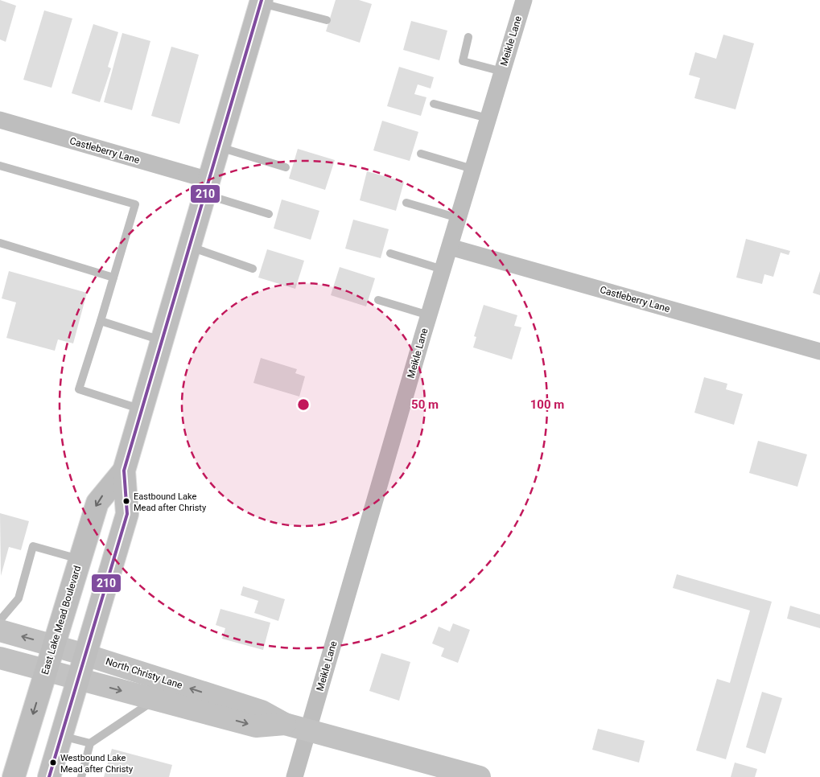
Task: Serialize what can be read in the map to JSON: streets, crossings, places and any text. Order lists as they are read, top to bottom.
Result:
{
  "streets": {
    "main road": ["East Lake Mead Boulevard"],
    "street": ["Meikle Lane", "Castleberry Lane", "North Christy Lane"]
  },
  "crossings": [
    ["Meikle Lane", "Castleberry Lane"],
    ["Meikle Lane", "North Christy Lane"],
    ["Castleberry Lane", "East Lake Mead Boulevard"],
    ["East Lake Mead Boulevard", "North Christy Lane"]
  ],
  "places": ["Eastbound Lake Mead after Christy", "Westbound Lake Mead after Christy"],
  "lines": ["transit line 210"],
  "rings": ["50 m", "100 m"]
}
